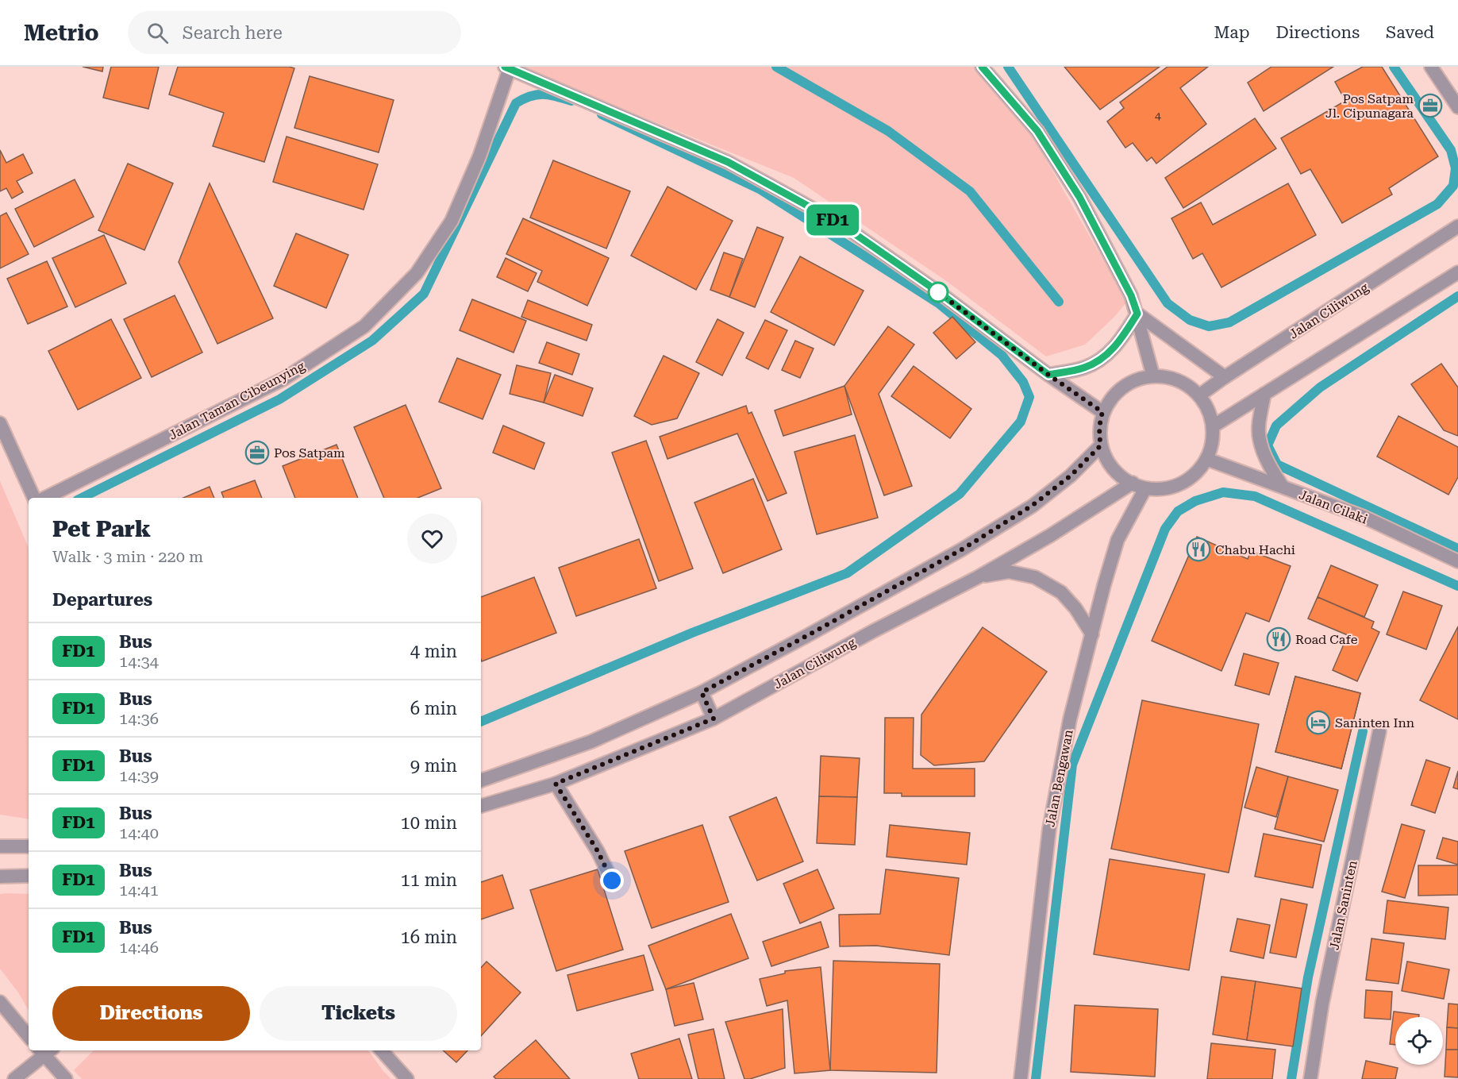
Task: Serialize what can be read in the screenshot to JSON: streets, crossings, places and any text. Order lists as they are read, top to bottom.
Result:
{
  "streets": {
    "street": [
      "Jalan Ciliwung",
      "Jalan Taman Cibeunying",
      "Jalan Cilaki",
      "Jalan Bengawan",
      "Jalan Saninten"
    ]
  },
  "crossings": [
    ["Jalan Ciliwung", "Jalan Cilaki"],
    ["Jalan Ciliwung", "Jalan Bengawan"],
    ["Jalan Cilaki", "Jalan Bengawan"]
  ],
  "places": {
    "office": ["Pos Satpam Jl. Cipunagara", "Pos Satpam"],
    "restaurant": ["Chabu Hachi", "Road Cafe"],
    "hotel": ["Saninten Inn"]
  },
  "lines": ["bus line FD1"],
  "house_numbers": ["4"],
  "page": {
    "header": "Metrio",
    "search": "Search here",
    "nav": ["Map", "Directions", "Saved"],
    "on_map": "FD1",
    "heading": [
      ["Pet Park", "Walk · 3 min · 220 m"],
      "Departures"
    ],
    "list": [
      {
        "mark": "FD1",
        "name": "Bus",
        "note": "14:34",
        "value": "4 min"
      },
      {
        "mark": "FD1",
        "name": "Bus",
        "note": "14:36",
        "value": "6 min"
      },
      {
        "mark": "FD1",
        "name": "Bus",
        "note": "14:39",
        "value": "9 min"
      },
      {
        "mark": "FD1",
        "name": "Bus",
        "note": "14:40",
        "value": "10 min"
      },
      {
        "mark": "FD1",
        "name": "Bus",
        "note": "14:41",
        "value": "11 min"
      },
      {
        "mark": "FD1",
        "name": "Bus",
        "note": "14:46",
        "value": "16 min"
      }
    ],
    "buttons": ["Directions", "Tickets"]
  }
}
